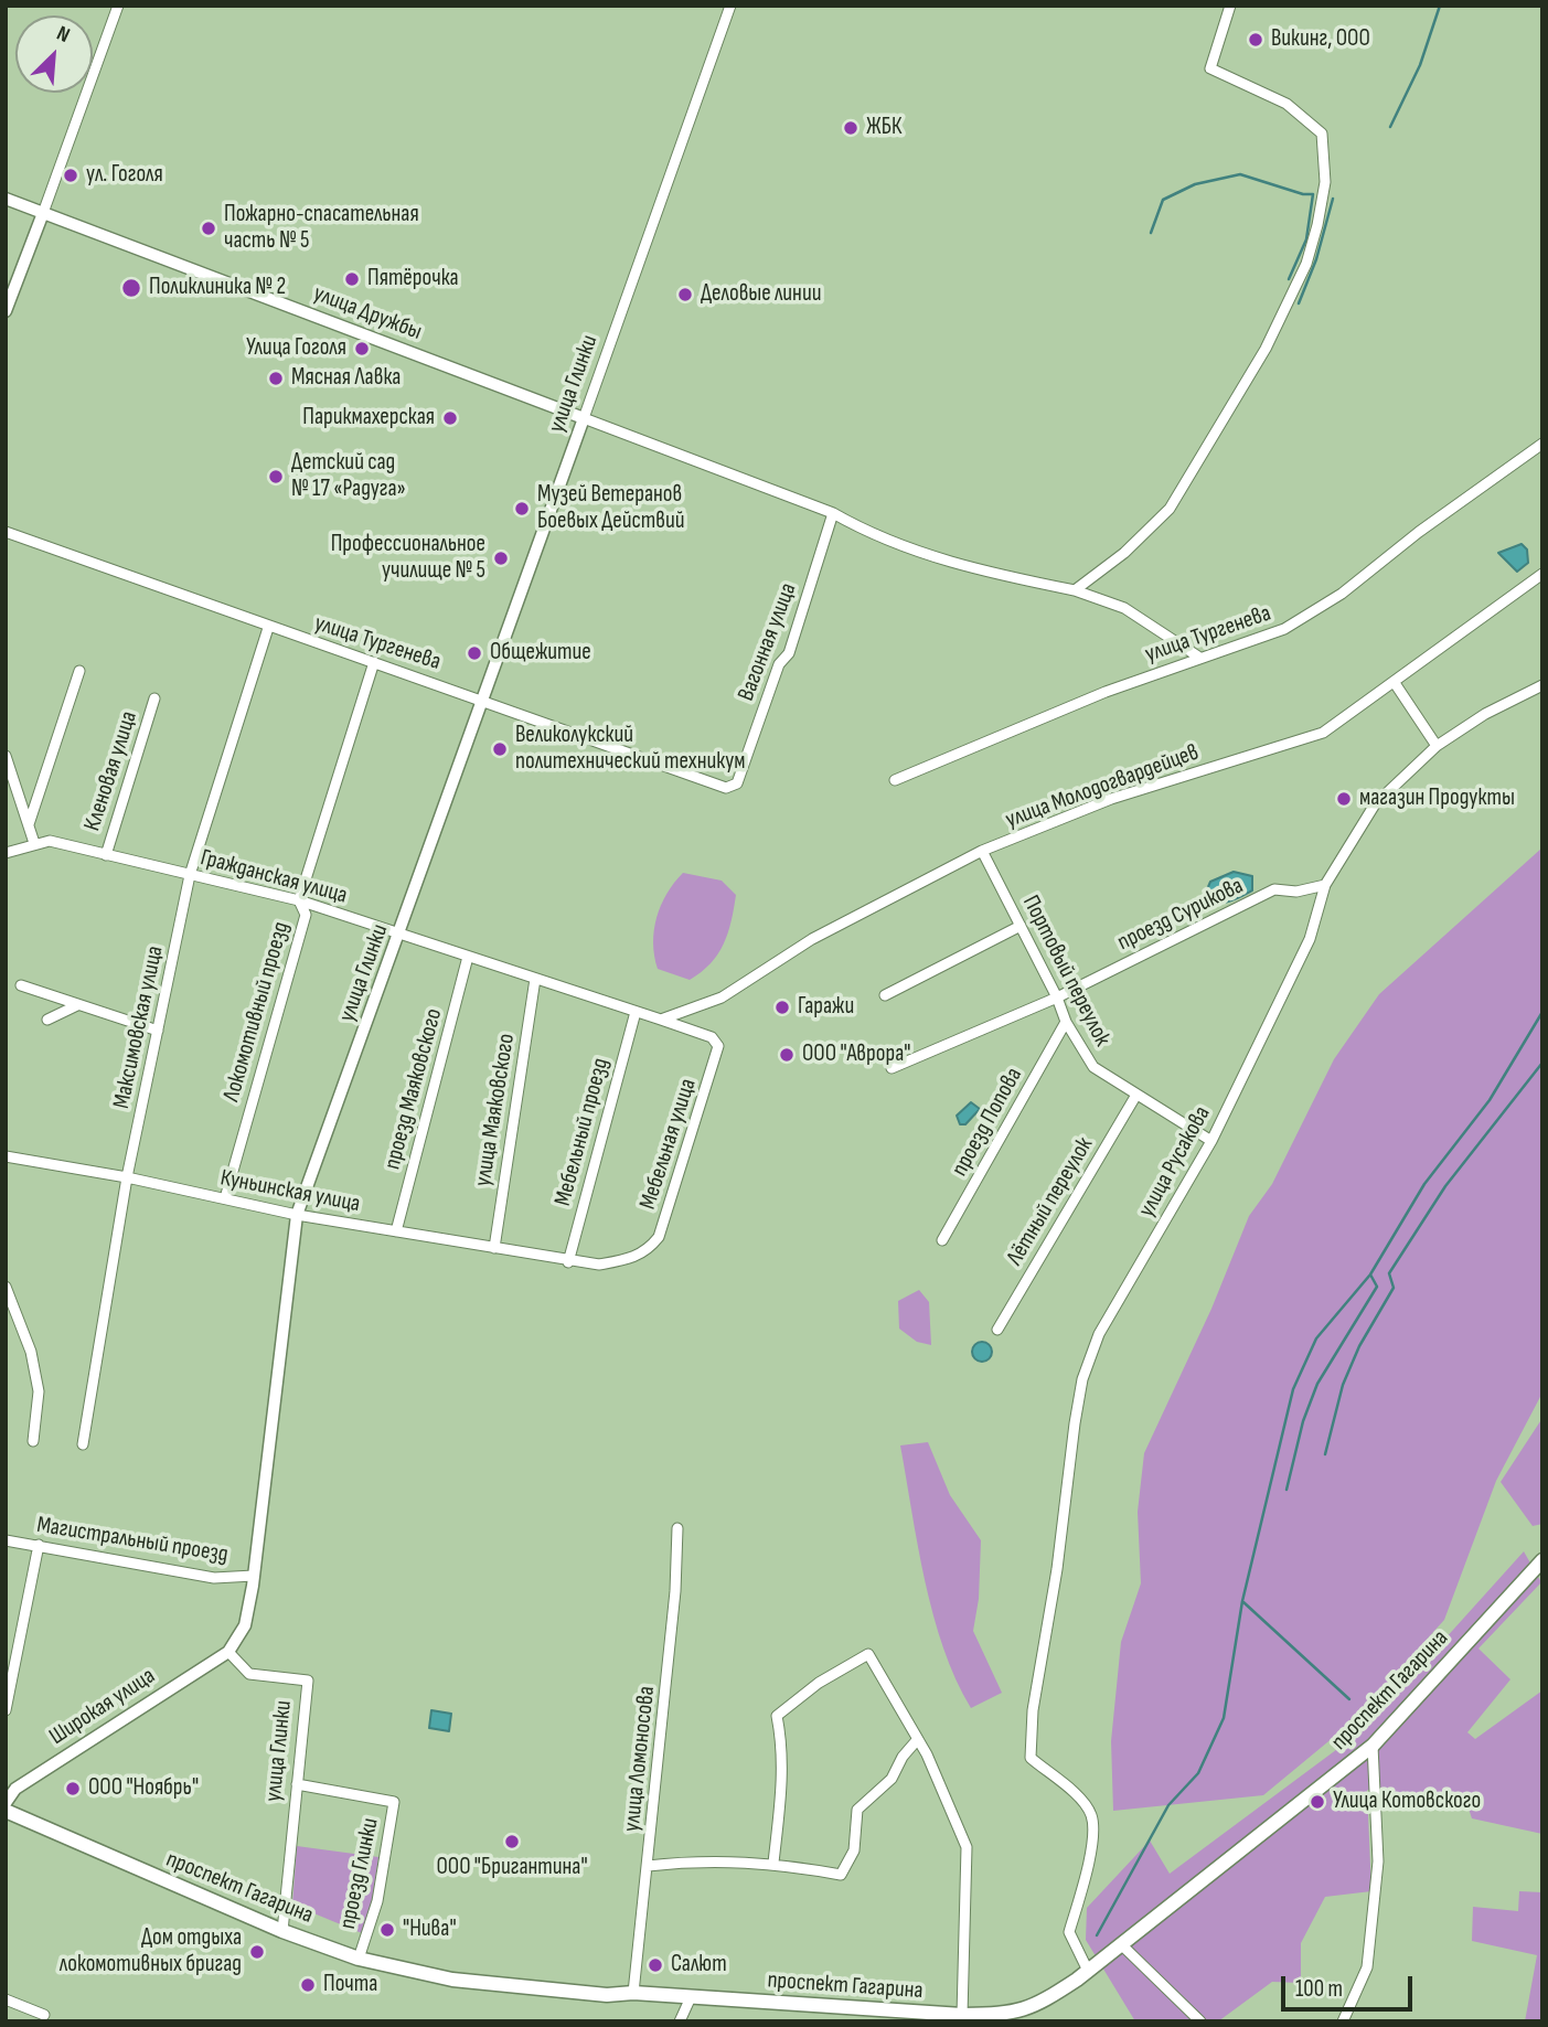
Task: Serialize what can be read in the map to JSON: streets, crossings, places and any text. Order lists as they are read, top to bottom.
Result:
{
  "streets": {
    "main road": ["проспект Гагарина"],
    "street": [
      "улица Дружбы",
      "улица Глинки",
      "улица Тургенева",
      "Вагонная улица",
      "Кленовая улица",
      "улица Молодогвардейцев",
      "Гражданская улица",
      "проезд Сурикова",
      "Портовый переулок",
      "Локомотивный проезд",
      "Максимовская улица",
      "проезд Маяковского",
      "улица Маяковского",
      "проезд Попова",
      "Мебельный проезд",
      "Мебельная улица",
      "улица Русакова",
      "Куньинская улица",
      "Лётный переулок",
      "Магистральный проезд",
      "Широкая улица",
      "улица Ломоносова",
      "проезд Глинки"
    ]
  },
  "crossings": [
    ["улица Дружбы", "улица Глинки"],
    ["улица Глинки", "улица Тургенева"],
    ["улица Глинки", "Гражданская улица"],
    ["улица Глинки", "Куньинская улица"],
    ["улица Глинки", "Магистральный проезд"],
    ["улица Глинки", "проспект Гагарина"],
    ["улица Глинки", "Широкая улица"],
    ["улица Глинки", "проезд Глинки"],
    ["улица Тургенева", "Вагонная улица"],
    ["улица Тургенева", "Локомотивный проезд"],
    ["улица Тургенева", "Максимовская улица"],
    ["Кленовая улица", "Гражданская улица"],
    ["улица Молодогвардейцев", "Гражданская улица"],
    ["улица Молодогвардейцев", "Портовый переулок"],
    ["Гражданская улица", "Локомотивный проезд"],
    ["Гражданская улица", "Максимовская улица"],
    ["Гражданская улица", "проезд Маяковского"],
    ["Гражданская улица", "улица Маяковского"],
    ["Гражданская улица", "Мебельный проезд"],
    ["Гражданская улица", "Мебельная улица"],
    ["проезд Сурикова", "Портовый переулок"],
    ["проезд Сурикова", "улица Русакова"],
    ["Портовый переулок", "проезд Попова"],
    ["Портовый переулок", "улица Русакова"],
    ["Портовый переулок", "Лётный переулок"],
    ["Локомотивный проезд", "Куньинская улица"],
    ["Максимовская улица", "Куньинская улица"],
    ["проезд Маяковского", "Куньинская улица"],
    ["улица Маяковского", "Куньинская улица"],
    ["Мебельный проезд", "Куньинская улица"],
    ["Мебельная улица", "Куньинская улица"],
    ["улица Русакова", "проспект Гагарина"],
    ["проспект Гагарина", "улица Ломоносова"],
    ["проспект Гагарина", "проезд Глинки"]
  ],
  "places": [
    "Викинг, ООО",
    "ЖБК",
    "ул. Гоголя",
    "Пожарно-спасательная часть № 5",
    "Пятёрочка",
    "Поликлиника № 2",
    "Деловые линии",
    "Улица Гоголя",
    "Мясная Лавка",
    "Парикмахерская",
    "Детский сад № 17 «Радуга»",
    "Музей Ветеранов Боевых Действий",
    "Профессиональное училище № 5",
    "Общежитие",
    "Великолукский политехнический техникум",
    "магазин Продукты",
    "Гаражи",
    "ООО \"Аврора\"",
    "ООО \"Ноябрь\"",
    "Улица Котовского",
    "ООО \"Бригантина\"",
    "\"Нива\"",
    "Дом отдыха локомотивных бригад",
    "Салют",
    "Почта"
  ],
  "scale_bar": "100 m",
  "north": "top right"
}
